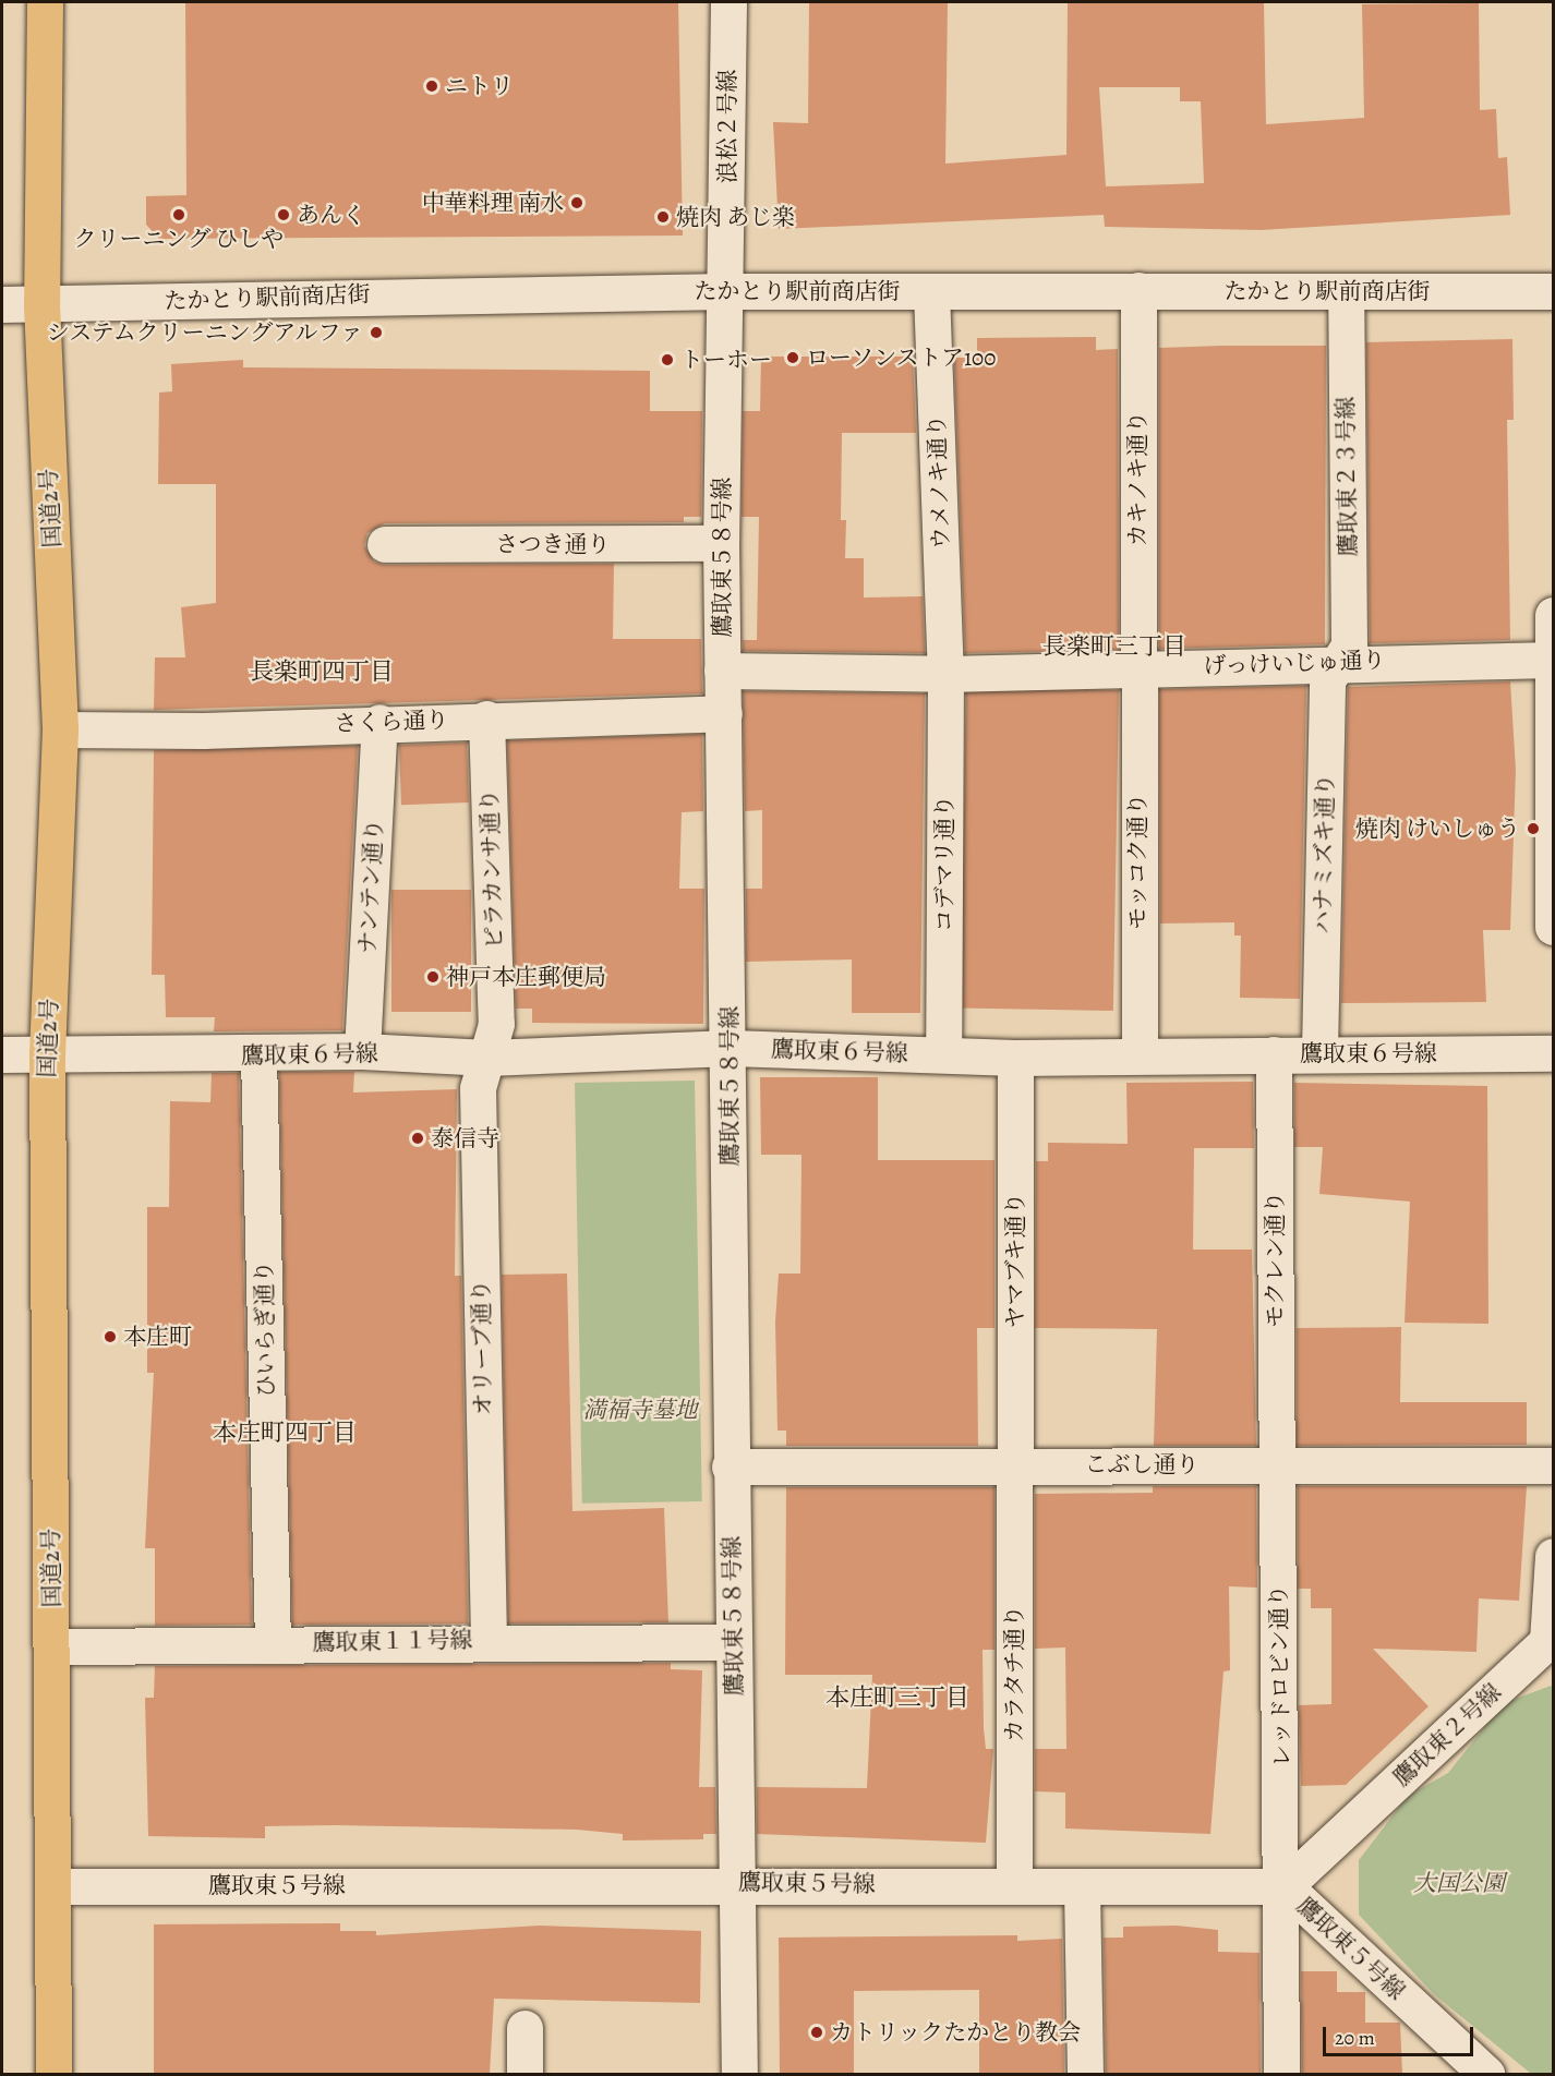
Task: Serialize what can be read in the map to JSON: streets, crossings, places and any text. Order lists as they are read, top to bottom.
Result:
{
  "streets": {
    "highway": ["国道2号"],
    "street": [
      "浪松２号線",
      "たかとり駅前商店街",
      "鷹取東２３号線",
      "カキノキ通り",
      "ウメノキ通り",
      "さつき通り",
      "鷹取東５８号線",
      "げっけいじゅ通り",
      "さくら通り",
      "ハナミズキ通り",
      "モッコク通り",
      "コデマリ通り",
      "ピラカンサ通り",
      "ナンテン通り",
      "鷹取東６号線",
      "モクレン通り",
      "ヤマブキ通り",
      "ひいらぎ通り",
      "オリーブ通り",
      "こぶし通り",
      "鷹取東１１号線",
      "カラタチ通り",
      "レッドロビン通り",
      "鷹取東２号線",
      "鷹取東５号線"
    ]
  },
  "crossings": [
    ["浪松２号線", "たかとり駅前商店街"],
    ["浪松２号線", "鷹取東５８号線"],
    ["たかとり駅前商店街", "鷹取東２３号線"],
    ["たかとり駅前商店街", "カキノキ通り"],
    ["たかとり駅前商店街", "ウメノキ通り"],
    ["たかとり駅前商店街", "国道2号"],
    ["たかとり駅前商店街", "鷹取東５８号線"],
    ["鷹取東２３号線", "げっけいじゅ通り"],
    ["鷹取東２３号線", "ハナミズキ通り"],
    ["カキノキ通り", "げっけいじゅ通り"],
    ["カキノキ通り", "モッコク通り"],
    ["ウメノキ通り", "げっけいじゅ通り"],
    ["ウメノキ通り", "コデマリ通り"],
    ["国道2号", "さくら通り"],
    ["国道2号", "鷹取東６号線"],
    ["国道2号", "鷹取東１１号線"],
    ["国道2号", "鷹取東５号線"],
    ["さつき通り", "鷹取東５８号線"],
    ["鷹取東５８号線", "げっけいじゅ通り"],
    ["鷹取東５８号線", "さくら通り"],
    ["鷹取東５８号線", "鷹取東６号線"],
    ["鷹取東５８号線", "こぶし通り"],
    ["鷹取東５８号線", "鷹取東１１号線"],
    ["鷹取東５８号線", "鷹取東５号線"],
    ["げっけいじゅ通り", "ハナミズキ通り"],
    ["げっけいじゅ通り", "モッコク通り"],
    ["げっけいじゅ通り", "コデマリ通り"],
    ["さくら通り", "ピラカンサ通り"],
    ["さくら通り", "ナンテン通り"],
    ["ハナミズキ通り", "鷹取東６号線"],
    ["モッコク通り", "鷹取東６号線"],
    ["コデマリ通り", "鷹取東６号線"],
    ["ピラカンサ通り", "鷹取東６号線"],
    ["ピラカンサ通り", "オリーブ通り"],
    ["ナンテン通り", "鷹取東６号線"],
    ["鷹取東６号線", "モクレン通り"],
    ["鷹取東６号線", "ヤマブキ通り"],
    ["鷹取東６号線", "ひいらぎ通り"],
    ["鷹取東６号線", "オリーブ通り"],
    ["モクレン通り", "こぶし通り"],
    ["モクレン通り", "レッドロビン通り"],
    ["ヤマブキ通り", "こぶし通り"],
    ["ヤマブキ通り", "カラタチ通り"],
    ["ひいらぎ通り", "鷹取東１１号線"],
    ["オリーブ通り", "鷹取東１１号線"],
    ["こぶし通り", "カラタチ通り"],
    ["こぶし通り", "レッドロビン通り"],
    ["カラタチ通り", "鷹取東５号線"],
    ["レッドロビン通り", "鷹取東２号線"],
    ["レッドロビン通り", "鷹取東５号線"],
    ["鷹取東２号線", "鷹取東５号線"]
  ],
  "districts": [
    "長楽町三丁目",
    "長楽町四丁目",
    "本庄町四丁目",
    "本庄町三丁目"
  ],
  "parks": ["満福寺墓地", "大国公園"],
  "places": [
    "ニトリ",
    "中華料理 南水",
    "クリーニング ひしや",
    "あんく",
    "焼肉 あじ楽",
    "システムクリーニングアルファ",
    "ローソンストア100",
    "トーホー",
    "焼肉 けいしゅう",
    "神戸本庄郵便局",
    "泰信寺",
    "本庄町",
    "カトリックたかとり教会"
  ],
  "scale_bar": "20 m"
}
